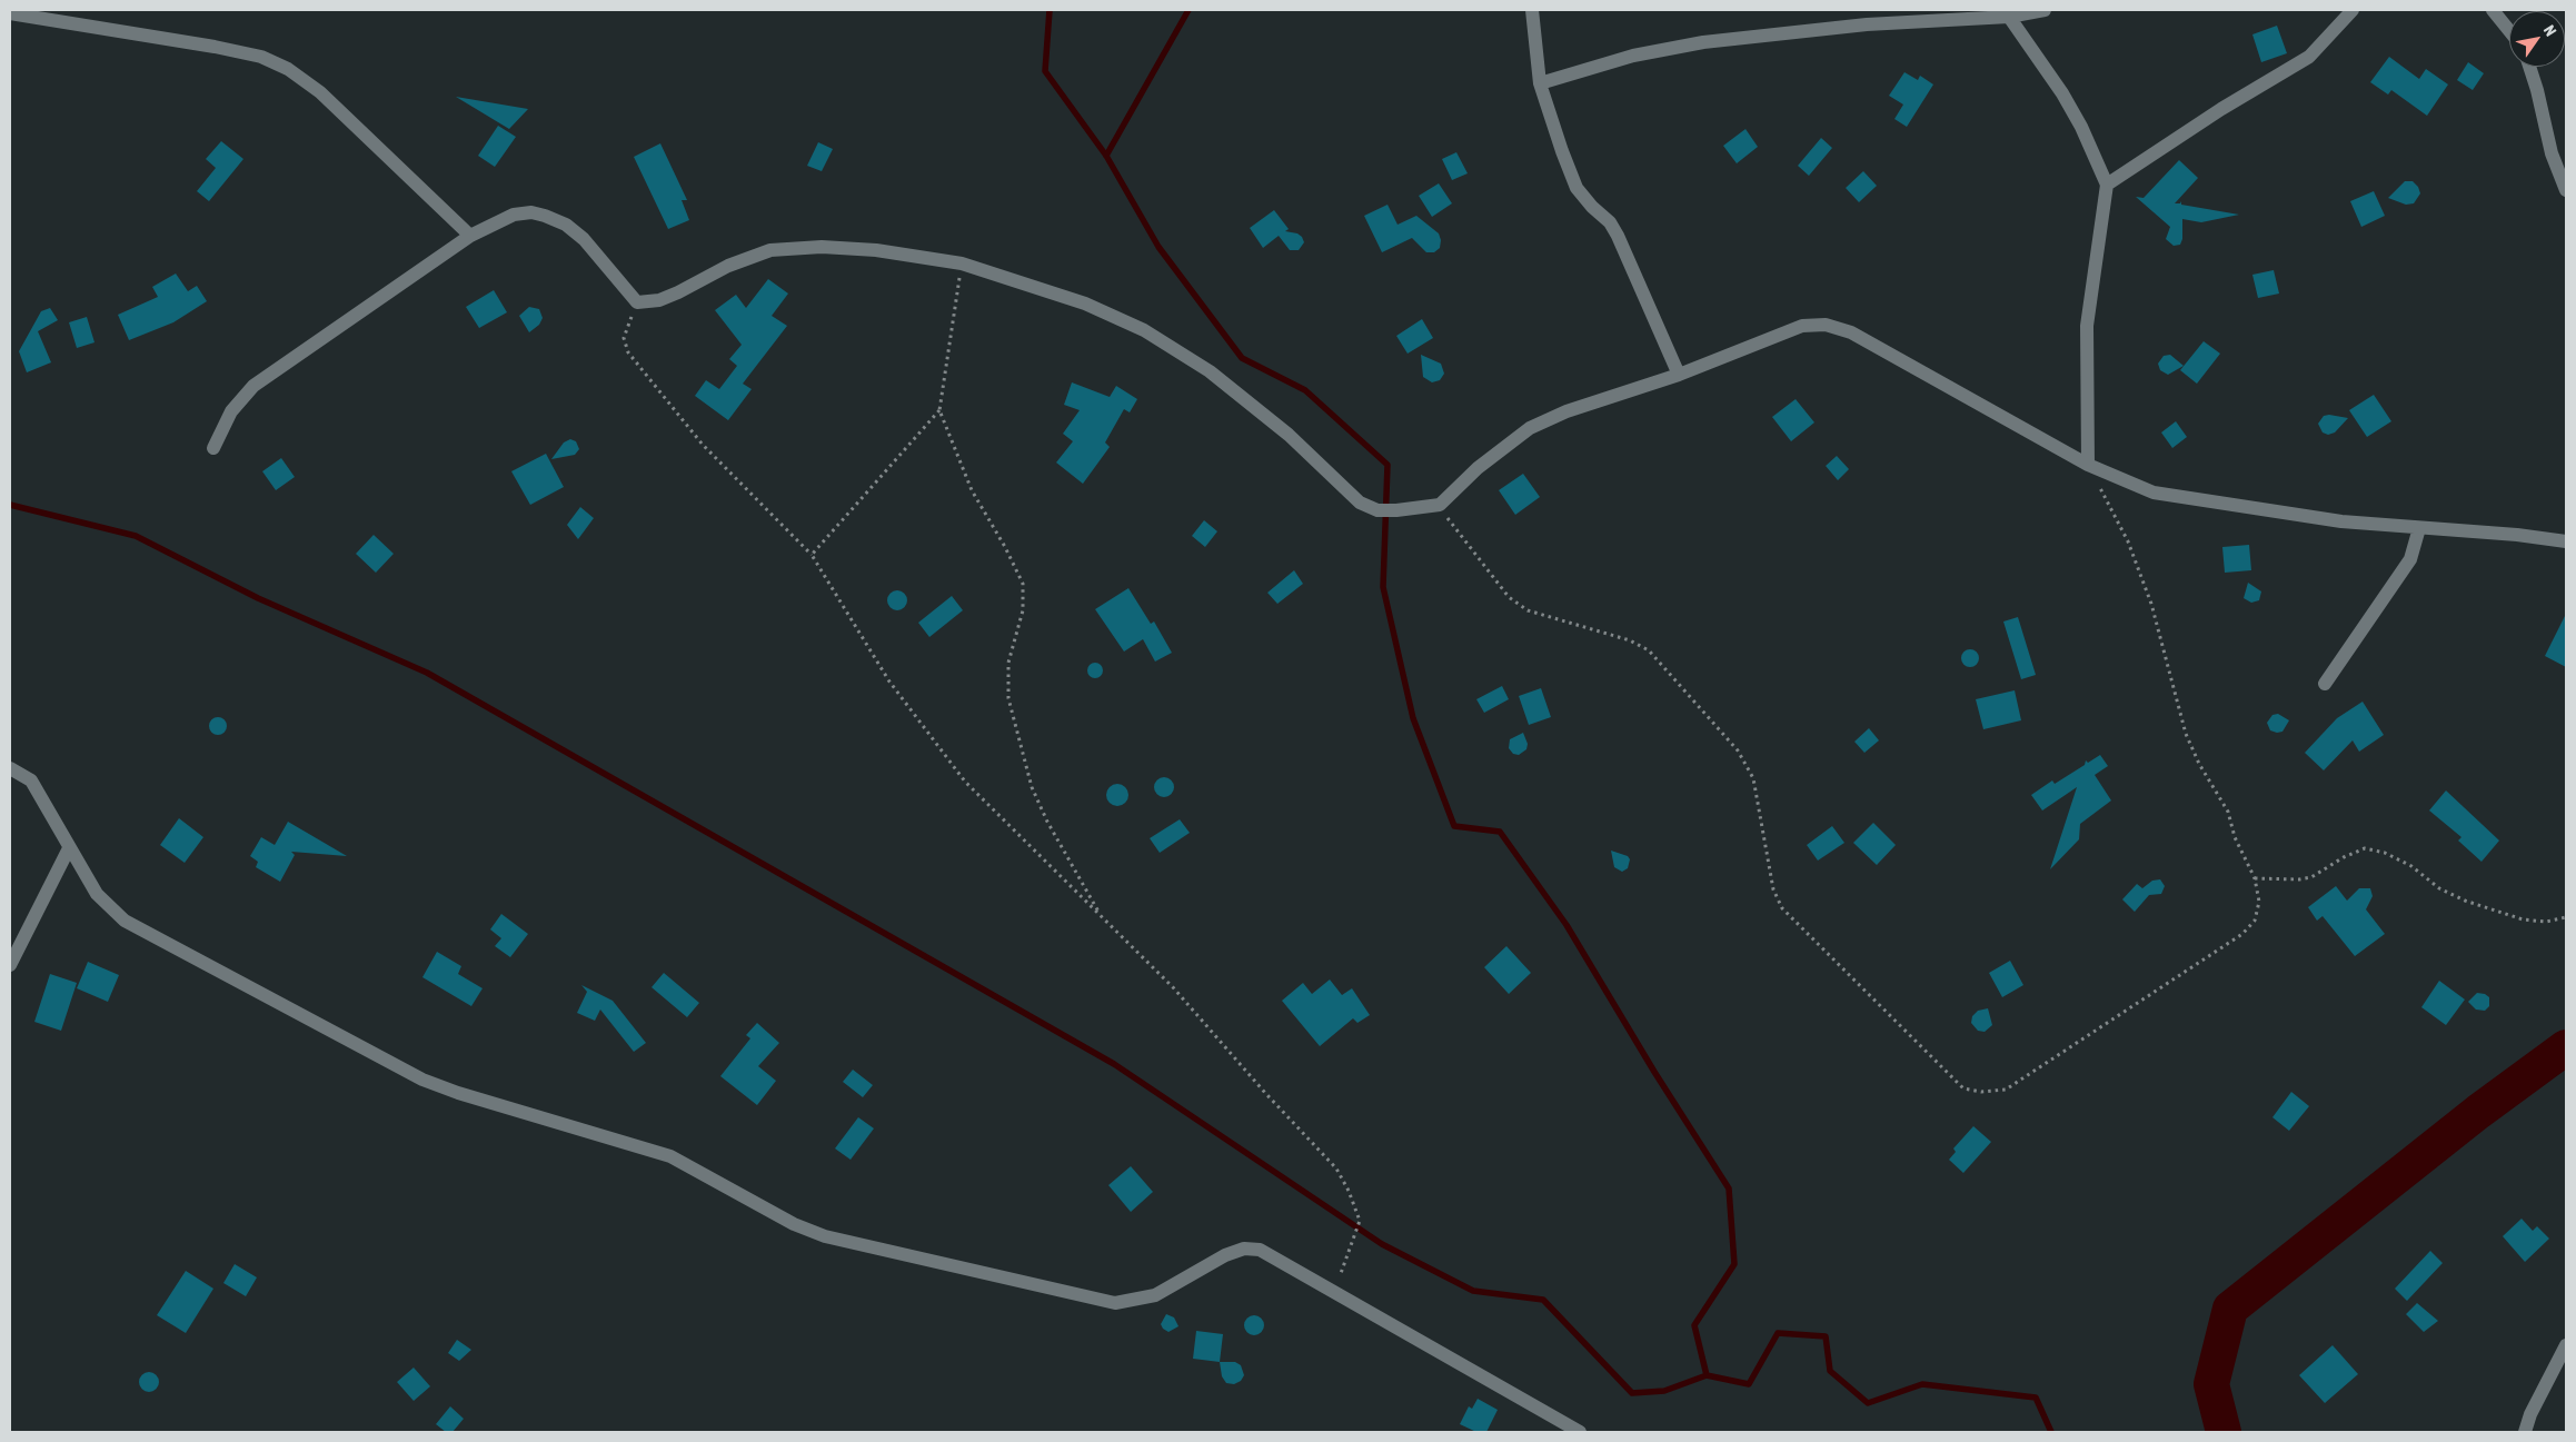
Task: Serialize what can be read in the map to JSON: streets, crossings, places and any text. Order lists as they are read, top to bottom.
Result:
{
  "north": "top right"
}
